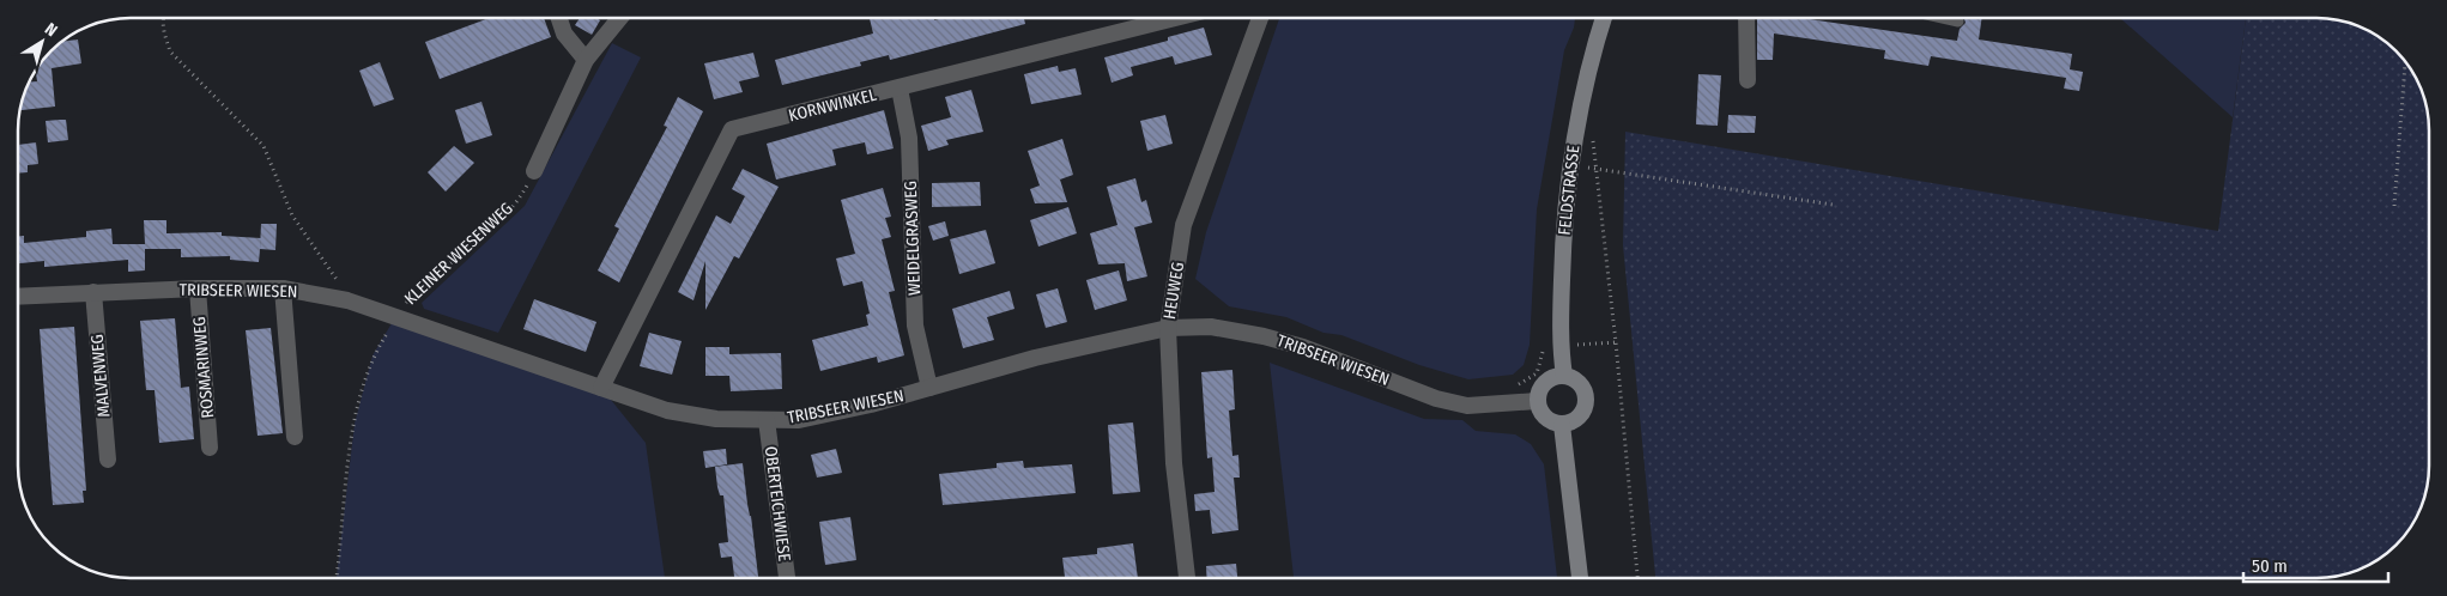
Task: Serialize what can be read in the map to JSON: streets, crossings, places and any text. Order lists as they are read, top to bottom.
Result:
{
  "streets": {
    "main road": ["FELDSTRASSE"],
    "street": [
      "KORNWINKEL",
      "WEIDELGRASWEG",
      "TRIBSEER WIESEN",
      "HEUWEG",
      "ROSMARINWEG",
      "MALVENWEG",
      "OBERTEICHWIESE"
    ],
    "path": ["KLEINER WIESENWEG"]
  },
  "crossings": [
    ["KORNWINKEL", "WEIDELGRASWEG"],
    ["KORNWINKEL", "TRIBSEER WIESEN"],
    ["FELDSTRASSE", "TRIBSEER WIESEN"],
    ["WEIDELGRASWEG", "TRIBSEER WIESEN"],
    ["KLEINER WIESENWEG", "TRIBSEER WIESEN"],
    ["TRIBSEER WIESEN", "HEUWEG"],
    ["TRIBSEER WIESEN", "ROSMARINWEG"],
    ["TRIBSEER WIESEN", "MALVENWEG"],
    ["TRIBSEER WIESEN", "OBERTEICHWIESE"]
  ],
  "scale_bar": "50 m",
  "north": "top right"
}
